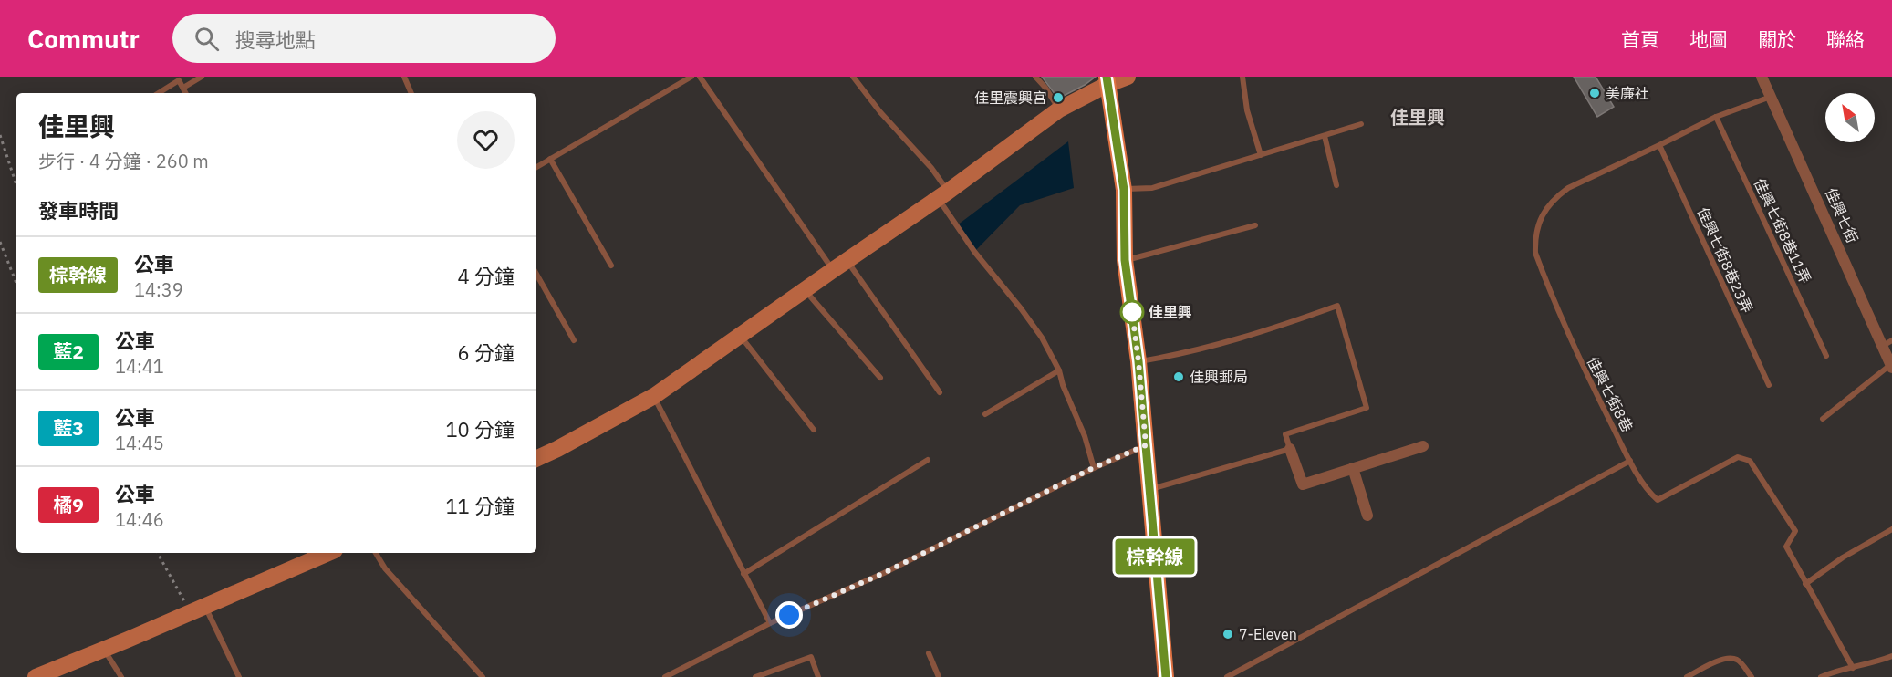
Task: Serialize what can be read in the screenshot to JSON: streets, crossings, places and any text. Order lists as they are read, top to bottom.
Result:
{
  "streets": {
    "street": ["佳興七街"],
    "lane": ["佳興七街8巷11弄", "佳興七街8巷23弄", "佳興七街8巷"]
  },
  "crossings": [
    ["佳興七街", "佳興七街8巷"],
    ["佳興七街8巷11弄", "佳興七街8巷"],
    ["佳興七街8巷23弄", "佳興七街8巷"]
  ],
  "districts": ["佳里興"],
  "places": [
    "美廉社",
    "佳里震興宮",
    "佳里興",
    "佳興郵局",
    "7-Eleven"
  ],
  "lines": ["bus line 棕幹線"],
  "north": "top left",
  "page": {
    "header": "Commutr",
    "search": "搜尋地點",
    "nav": [
      "首頁",
      "地圖",
      "關於",
      "聯絡"
    ],
    "on_map": "棕幹線",
    "heading": [
      ["佳里興", "步行 · 4 分鐘 · 260 m"],
      "發車時間"
    ],
    "list": [
      {
        "mark": "棕幹線",
        "name": "公車",
        "note": "14:39",
        "value": "4 分鐘"
      },
      {
        "mark": "藍2",
        "name": "公車",
        "note": "14:41",
        "value": "6 分鐘"
      },
      {
        "mark": "藍3",
        "name": "公車",
        "note": "14:45",
        "value": "10 分鐘"
      },
      {
        "mark": "橘9",
        "name": "公車",
        "note": "14:46",
        "value": "11 分鐘"
      }
    ]
  }
}
